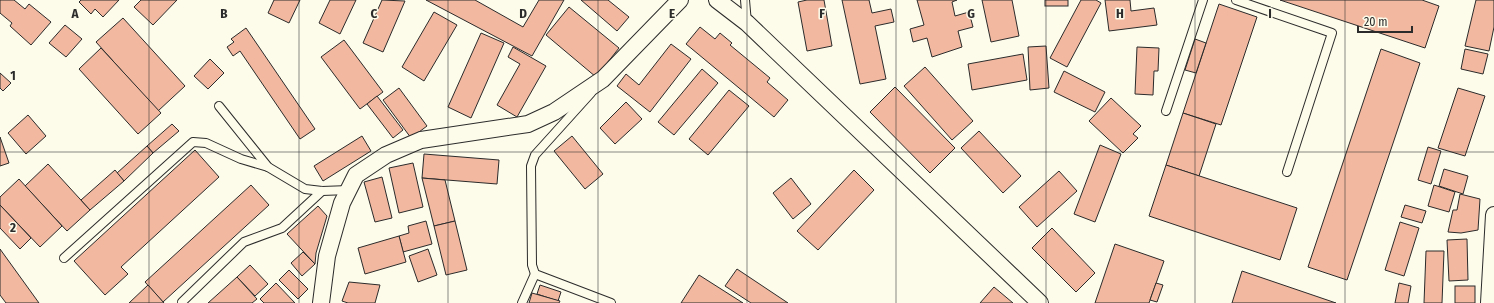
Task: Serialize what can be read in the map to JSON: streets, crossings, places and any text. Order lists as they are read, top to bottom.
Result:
{
  "scale_bar": "20 m",
  "grid": {
    "columns": [
      "A",
      "B",
      "C",
      "D",
      "E",
      "F",
      "G",
      "H",
      "I"
    ],
    "rows": ["1", "2"]
  }
}
